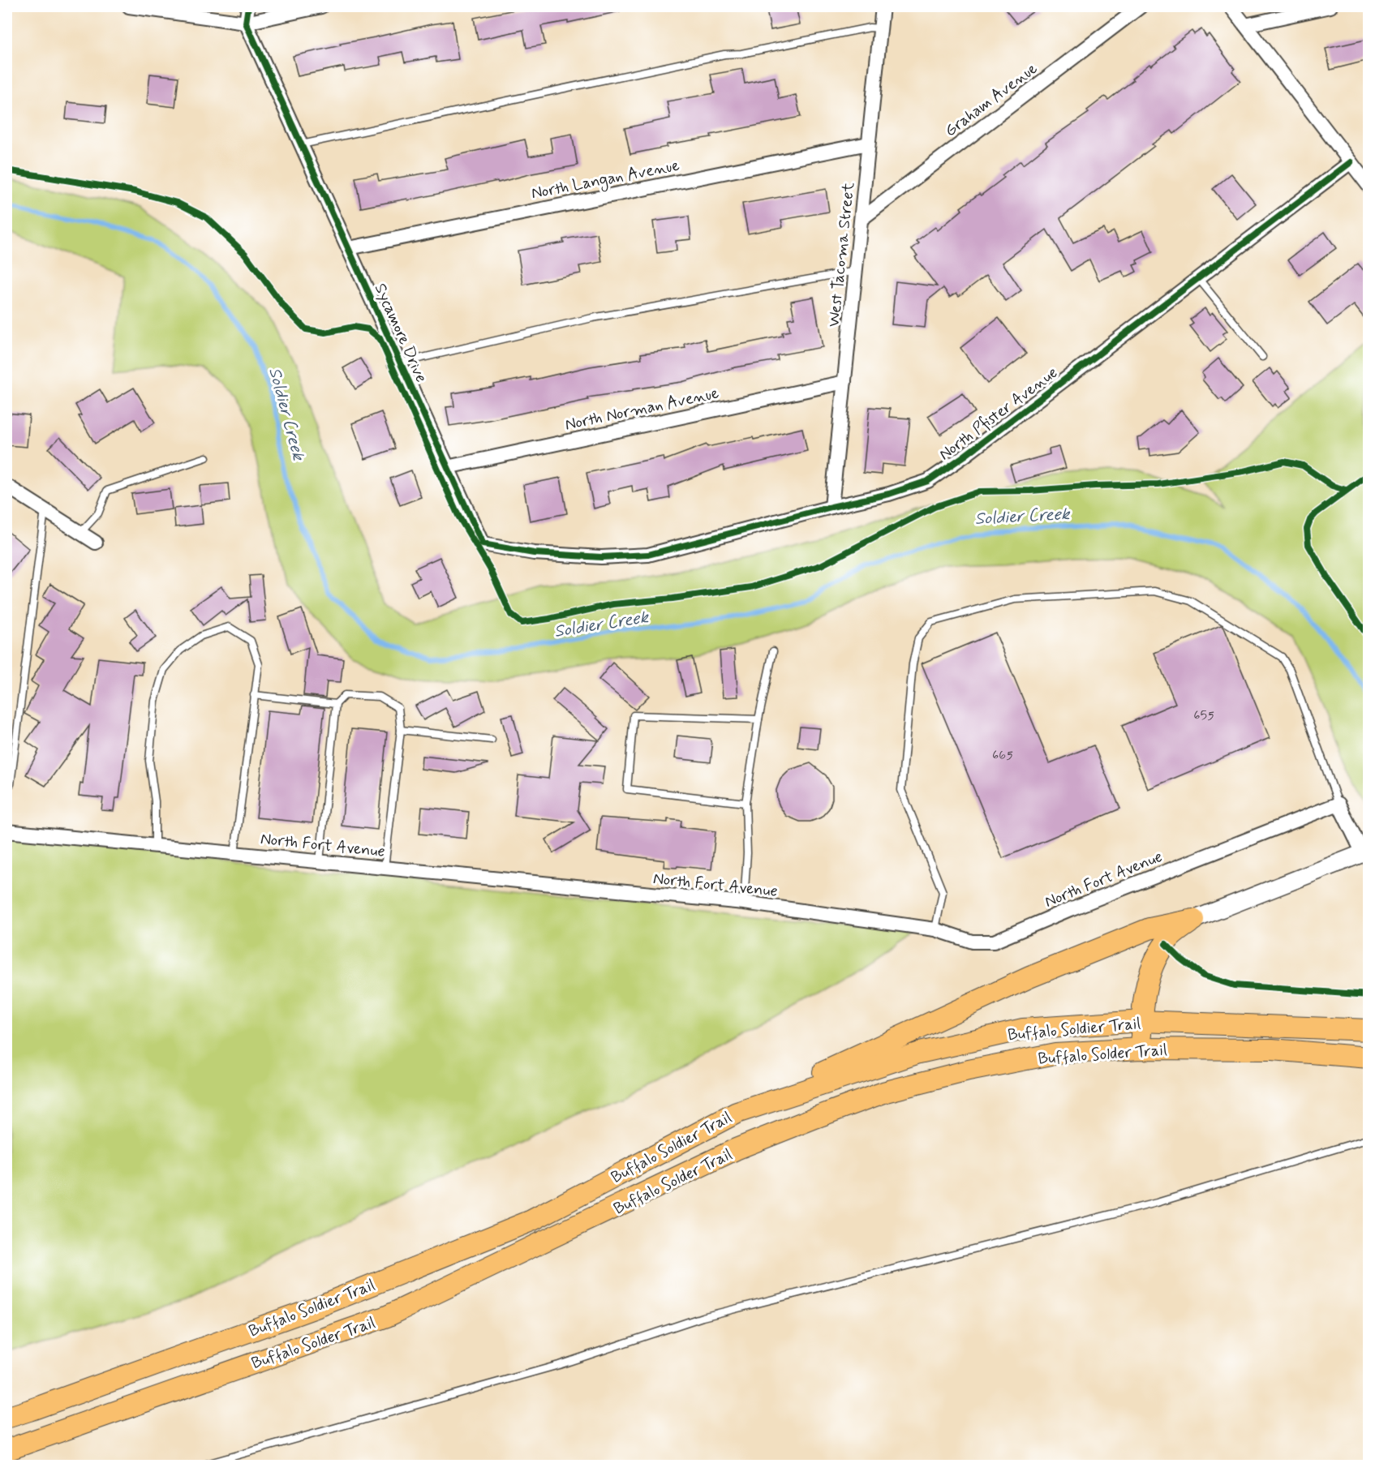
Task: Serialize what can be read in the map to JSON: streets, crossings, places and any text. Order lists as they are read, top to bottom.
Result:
{
  "streets": {
    "main road": ["Buffalo Soldier Trail", "Buffalo Solder Trail"],
    "street": [
      "Graham Avenue",
      "North Langan Avenue",
      "West Tacoma Street",
      "Sycamore Drive",
      "North Norman Avenue",
      "North Pfister Avenue",
      "North Fort Avenue"
    ]
  },
  "crossings": [
    ["Graham Avenue", "West Tacoma Street"],
    ["North Langan Avenue", "West Tacoma Street"],
    ["North Langan Avenue", "Sycamore Drive"],
    ["West Tacoma Street", "North Norman Avenue"],
    ["West Tacoma Street", "North Pfister Avenue"],
    ["Sycamore Drive", "North Norman Avenue"],
    ["Sycamore Drive", "North Pfister Avenue"]
  ],
  "water": ["Soldier Creek"],
  "house_numbers": ["655", "665"]
}
